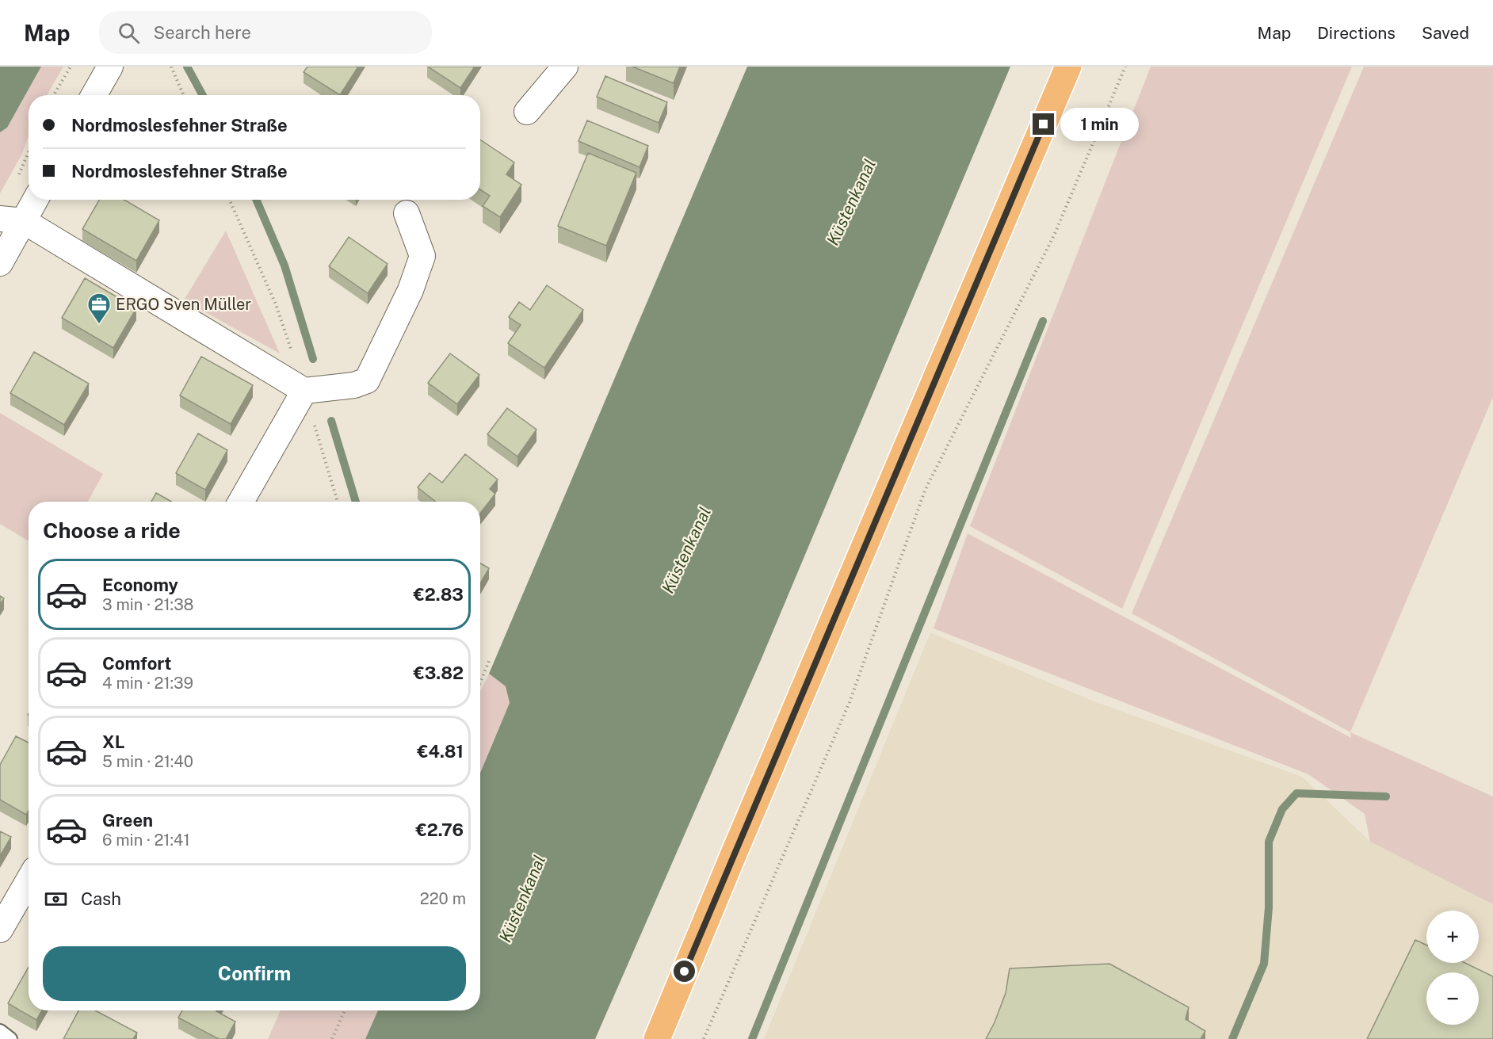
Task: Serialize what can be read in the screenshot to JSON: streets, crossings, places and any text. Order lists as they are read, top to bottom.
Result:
{
  "water": ["Küstenkanal"],
  "places": {
    "office": ["ERGO Sven Müller"]
  },
  "page": {
    "header": "Map",
    "search": "Search here",
    "nav": ["Map", "Directions", "Saved"],
    "banner": ["Nordmoslesfehner Straße", "Nordmoslesfehner Straße"],
    "bubble": "1 min",
    "heading": "Choose a ride",
    "list": [
      {
        "name": "Economy",
        "note": "3 min · 21:38",
        "value": "€2.83"
      },
      {
        "name": "Comfort",
        "note": "4 min · 21:39",
        "value": "€3.82"
      },
      {
        "name": "XL",
        "note": "5 min · 21:40",
        "value": "€4.81"
      },
      {
        "name": "Green",
        "note": "6 min · 21:41",
        "value": "€2.76"
      }
    ],
    "pay": ["Cash", "220 m"],
    "map_buttons": ["+", "−"],
    "buttons": "Confirm"
  }
}
